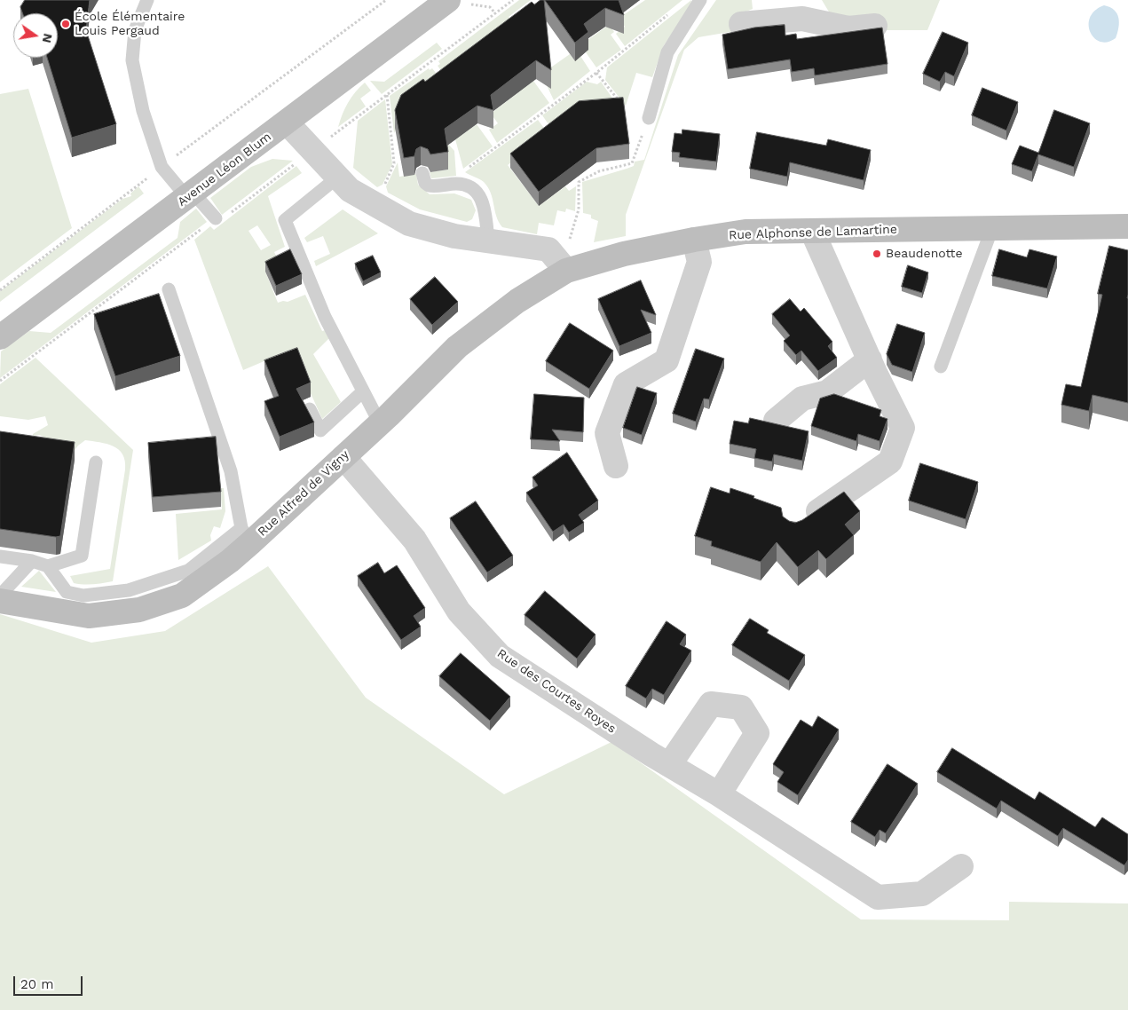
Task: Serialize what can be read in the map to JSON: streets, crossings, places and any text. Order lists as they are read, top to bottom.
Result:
{
  "streets": {
    "street": [
      "Avenue Léon Blum",
      "Rue Alphonse de Lamartine",
      "Rue Alfred de Vigny",
      "Rue des Courtes Royes"
    ]
  },
  "crossings": [
    ["Rue Alphonse de Lamartine", "Rue Alfred de Vigny"],
    ["Rue Alfred de Vigny", "Rue des Courtes Royes"]
  ],
  "places": ["École Élémentaire Louis Pergaud", "Beaudenotte"],
  "scale_bar": "20 m",
  "north": "right"
}
